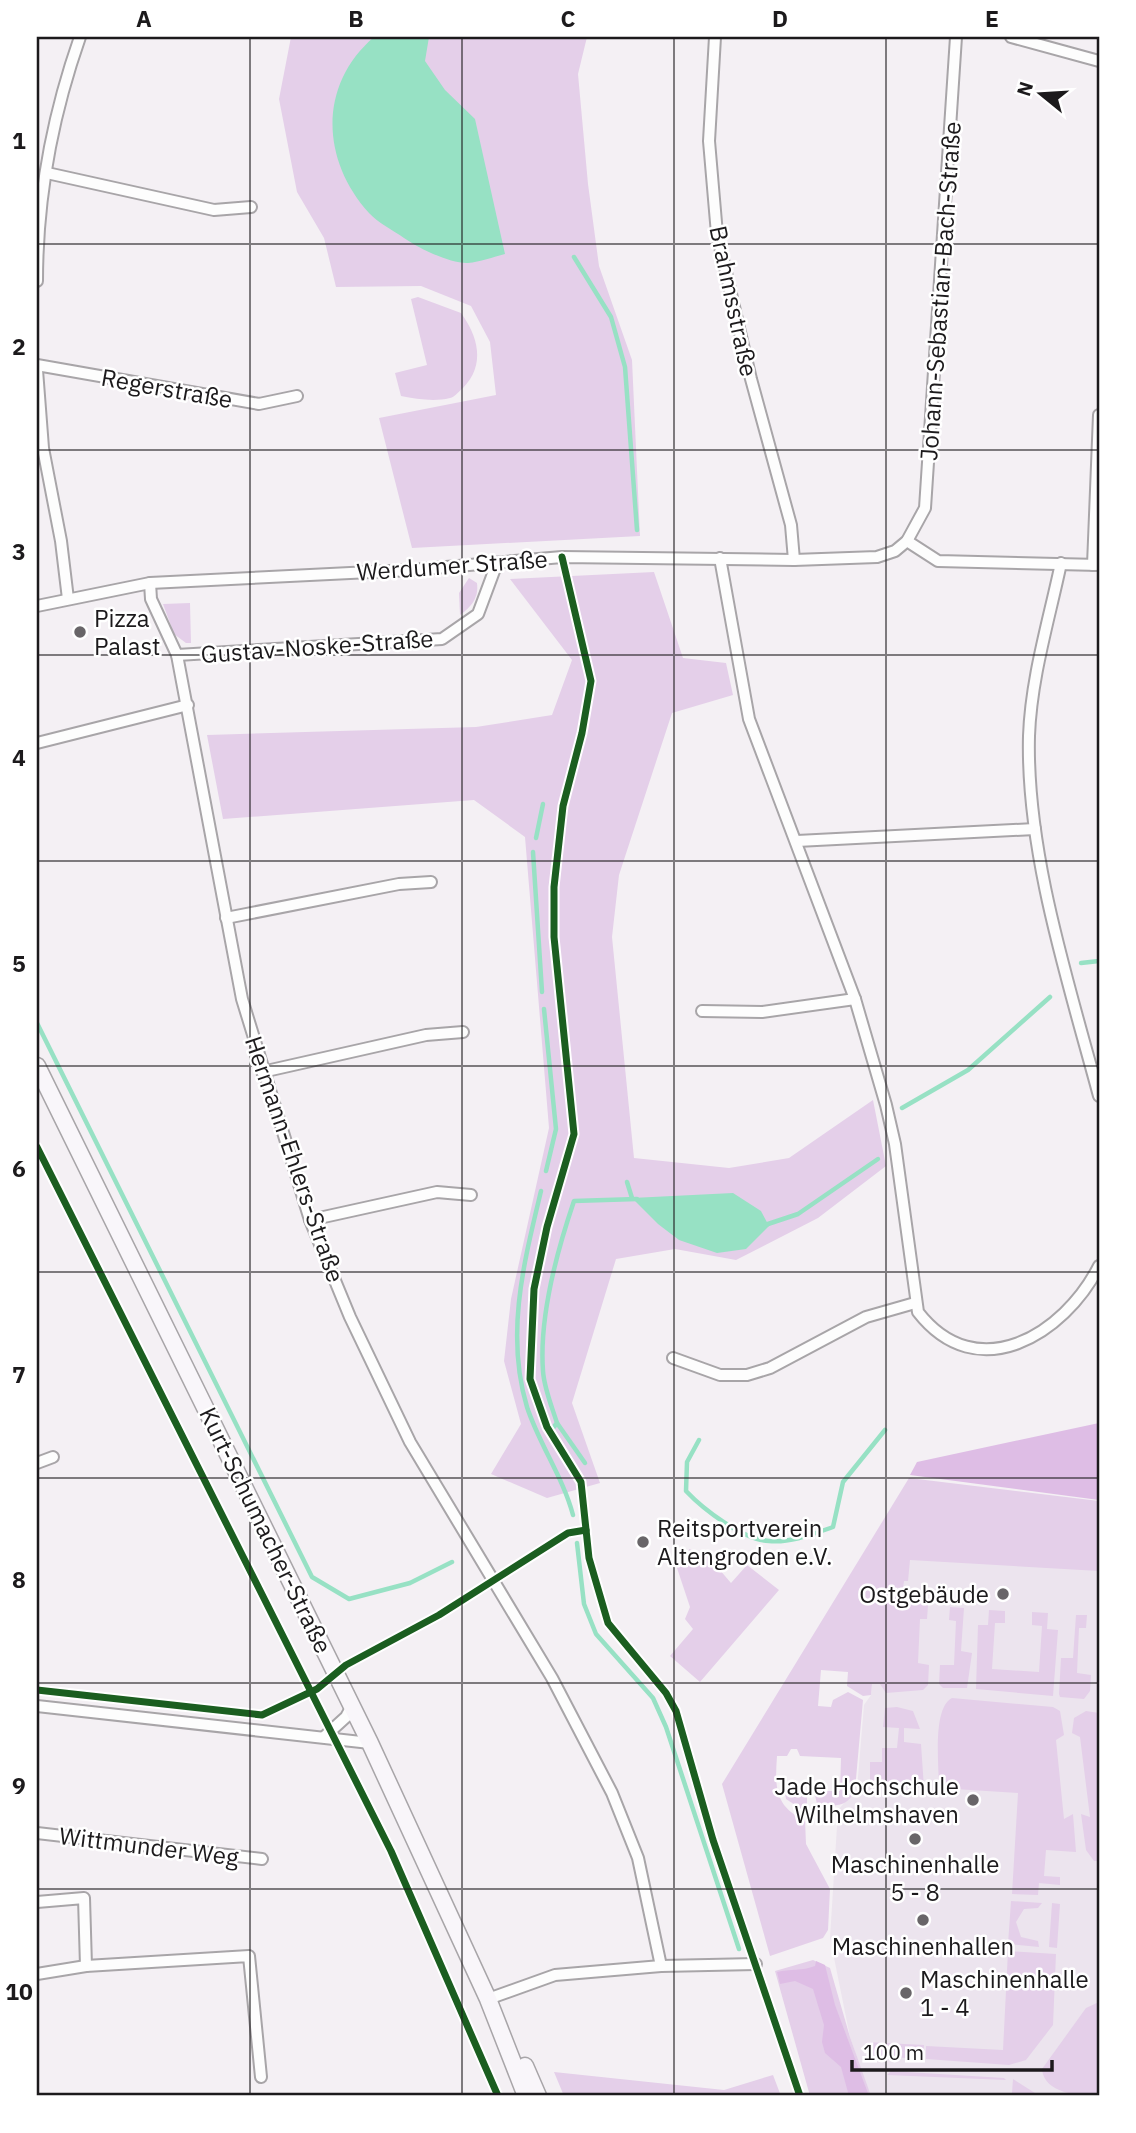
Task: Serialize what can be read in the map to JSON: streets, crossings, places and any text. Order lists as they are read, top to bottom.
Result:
{
  "streets": {
    "street": [
      "Johann-Sebastian-Bach-Straße",
      "Brahmsstraße",
      "Regerstraße",
      "Werdumer Straße",
      "Gustav-Noske-Straße",
      "Hermann-Ehlers-Straße",
      "Kurt-Schumacher-Straße",
      "Wittmunder Weg"
    ]
  },
  "crossings": [
    ["Johann-Sebastian-Bach-Straße", "Werdumer Straße"],
    ["Brahmsstraße", "Werdumer Straße"],
    ["Werdumer Straße", "Gustav-Noske-Straße"],
    ["Werdumer Straße", "Hermann-Ehlers-Straße"],
    ["Gustav-Noske-Straße", "Hermann-Ehlers-Straße"]
  ],
  "places": [
    "Pizza Palast",
    "Reitsportverein Altengroden e.V.",
    "Ostgebäude",
    "Jade Hochschule Wilhelmshaven",
    "Maschinenhalle 5 - 8",
    "Maschinenhallen",
    "Maschinenhalle 1 - 4"
  ],
  "scale_bar": "100 m",
  "north": "left",
  "grid": {
    "columns": [
      "A",
      "B",
      "C",
      "D",
      "E"
    ],
    "rows": [
      "1",
      "2",
      "3",
      "4",
      "5",
      "6",
      "7",
      "8",
      "9",
      "10"
    ]
  }
}
